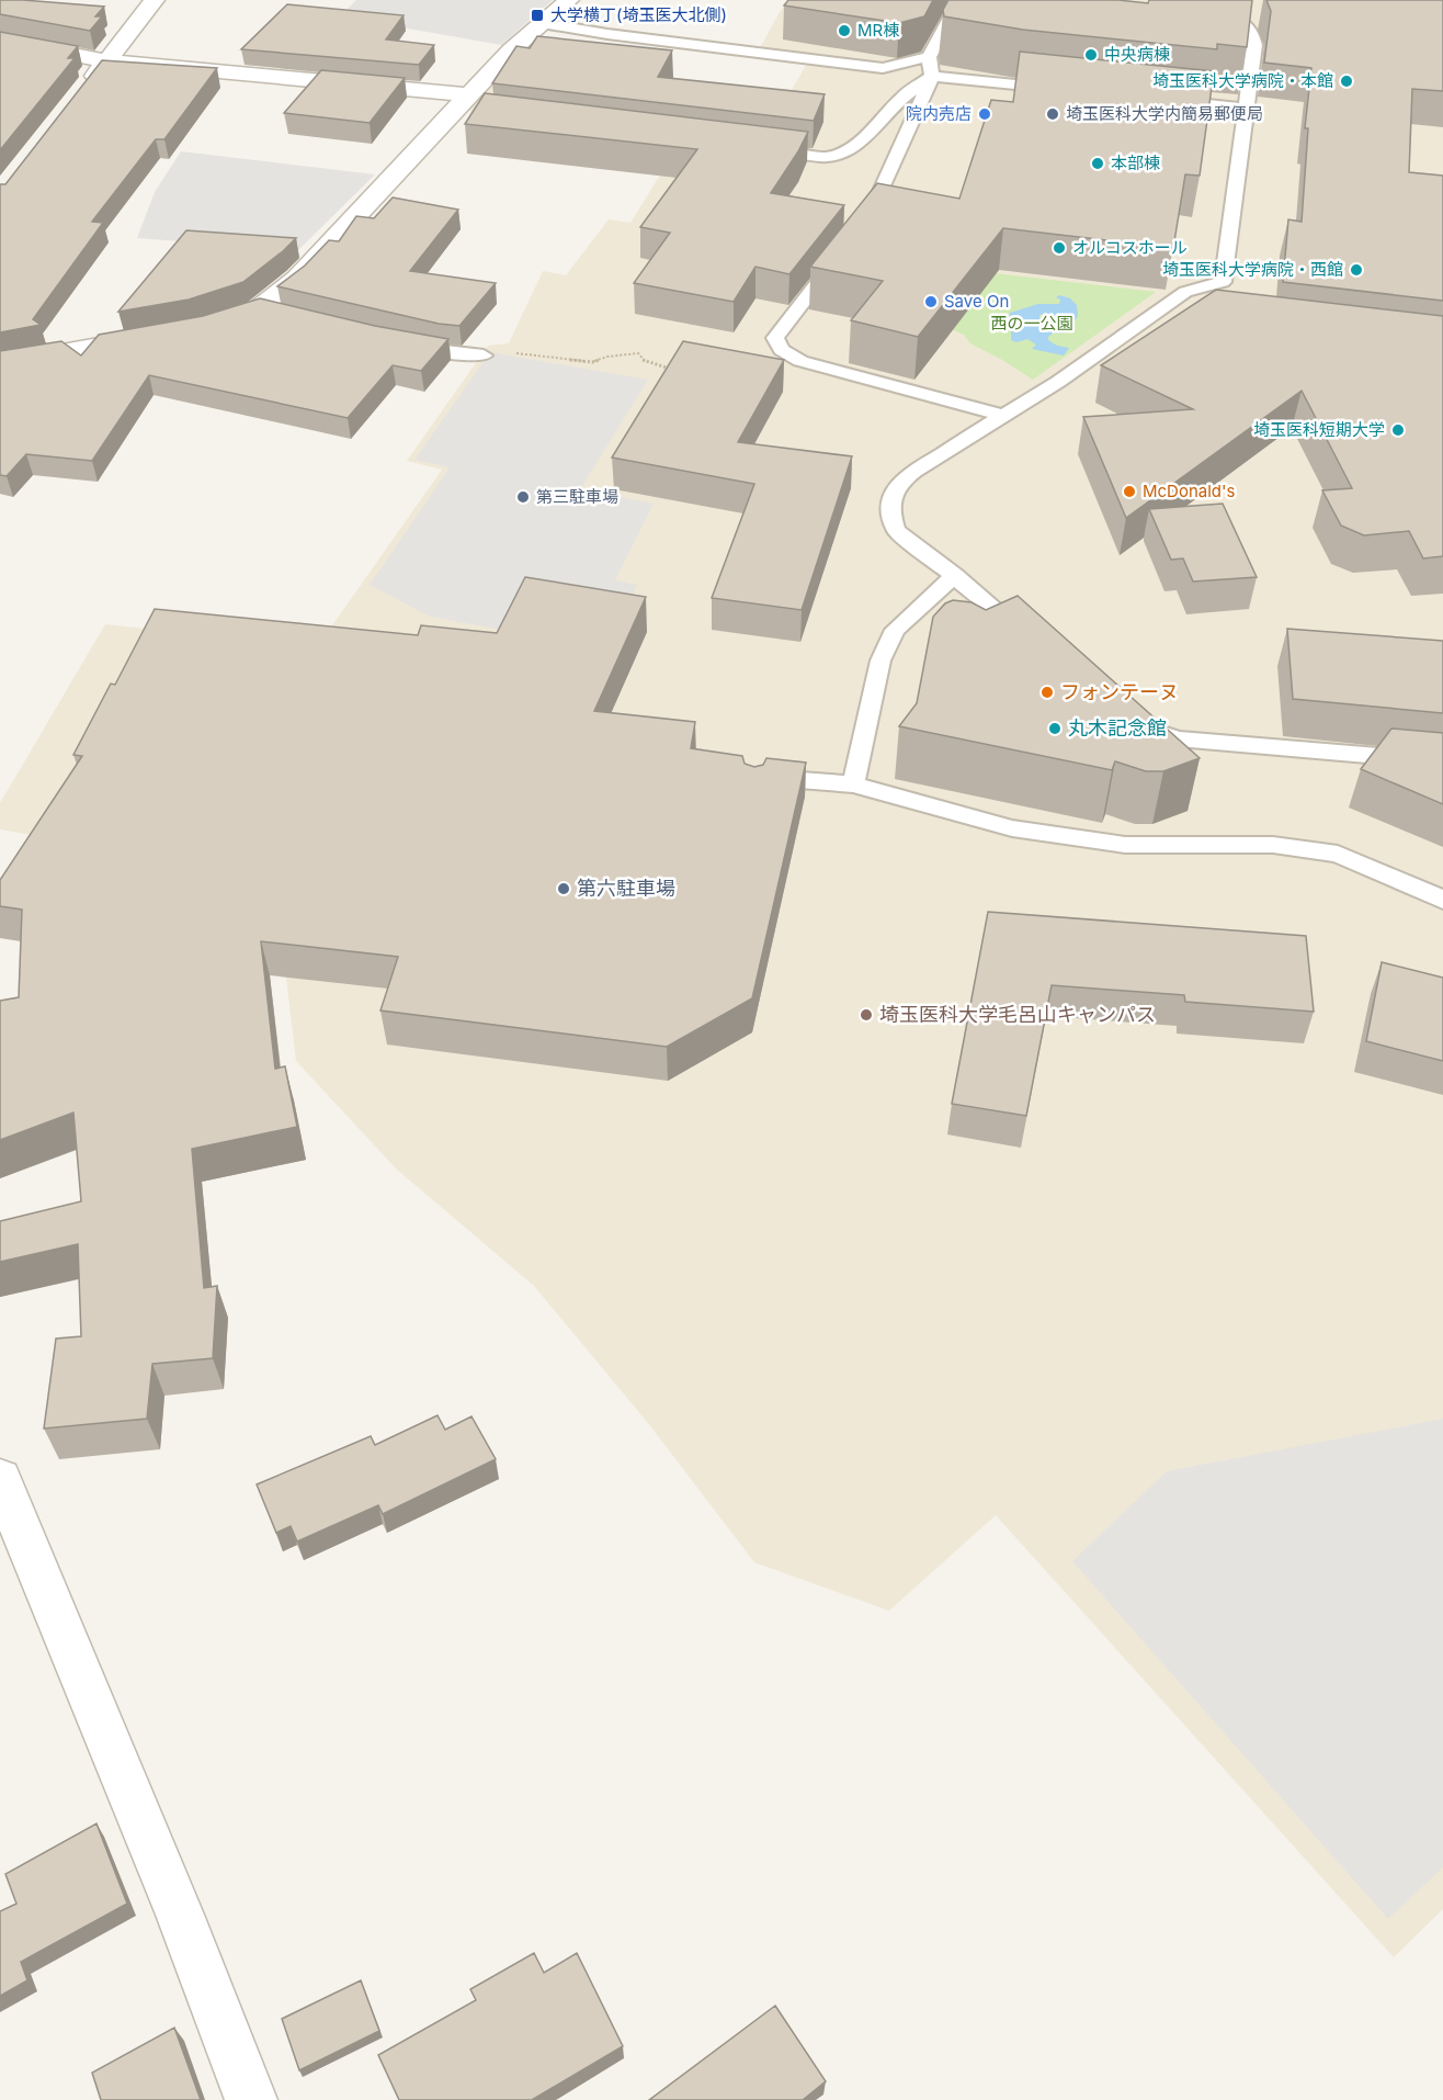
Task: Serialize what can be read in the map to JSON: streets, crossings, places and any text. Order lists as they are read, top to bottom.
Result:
{
  "parks": ["西の一公園"],
  "places": {
    "transit": ["大学横丁(埼玉医大北側)"],
    "other": [
      "MR棟",
      "中央病棟",
      "埼玉医科大学病院・本館",
      "院内売店",
      "埼玉医科大学内簡易郵便局",
      "本部棟",
      "オルコスホール",
      "埼玉医科大学病院・西館",
      "Save On",
      "埼玉医科短期大学",
      "McDonald's",
      "第三駐車場",
      "フォンテーヌ",
      "丸木記念館",
      "第六駐車場",
      "埼玉医科大学毛呂山キャンパス"
    ]
  }
}
